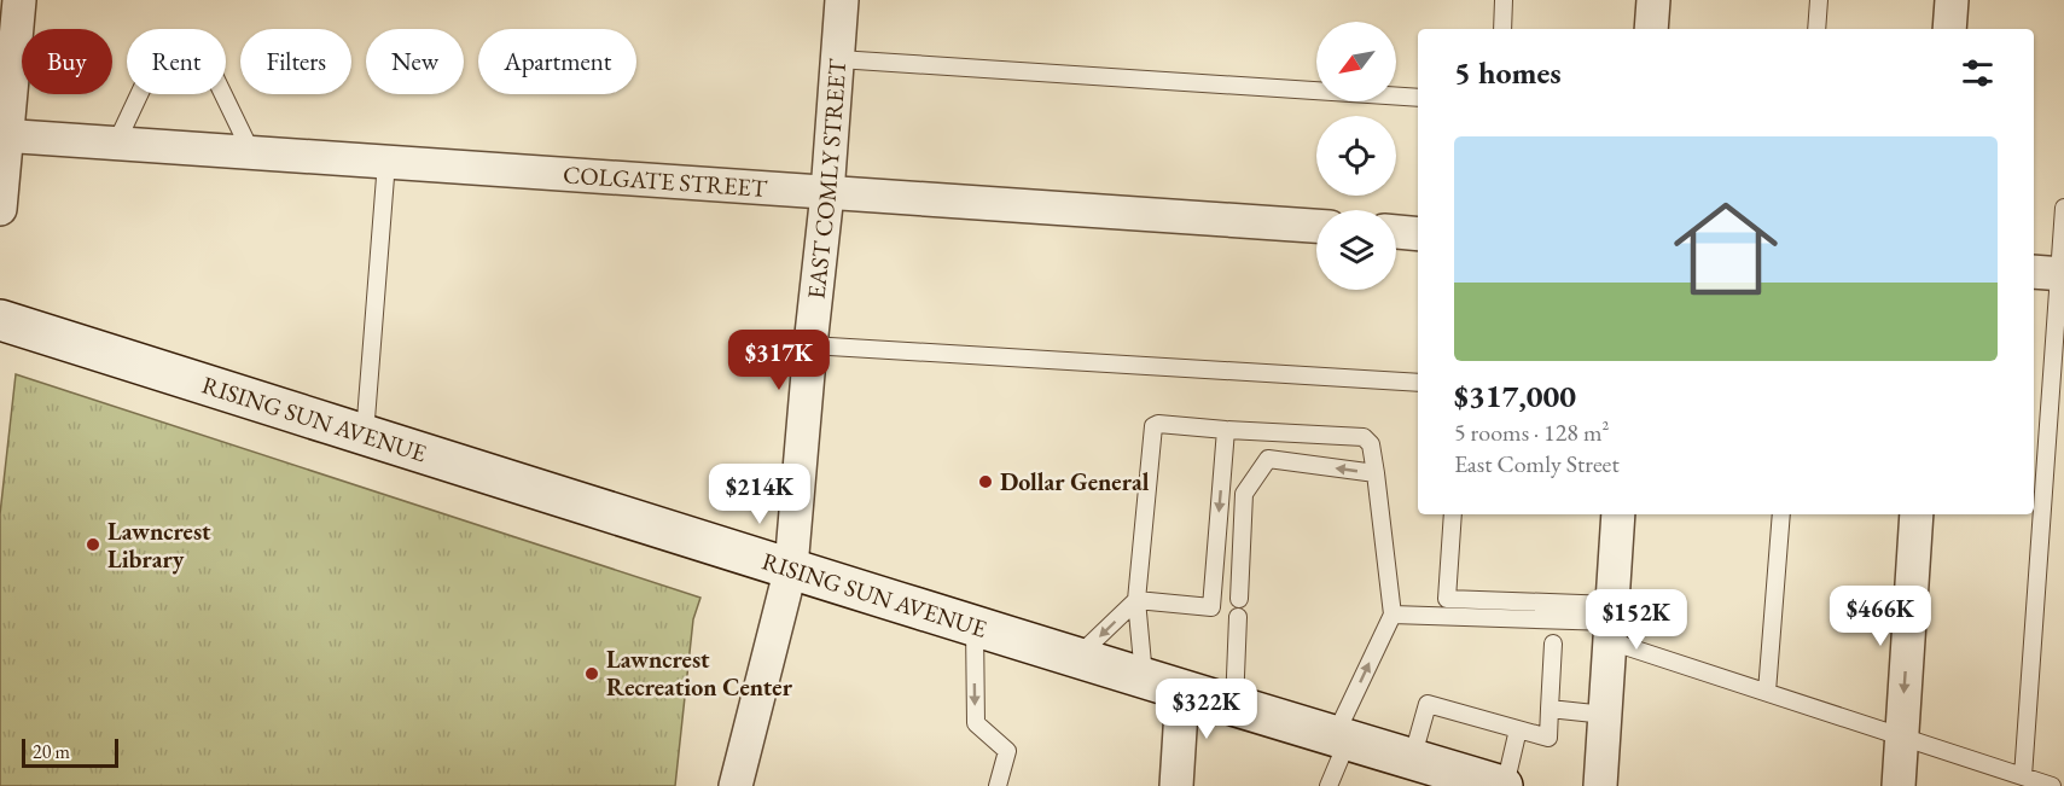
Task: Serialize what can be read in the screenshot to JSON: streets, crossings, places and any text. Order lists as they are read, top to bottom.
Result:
{
  "streets": {
    "main road": ["RISING SUN AVENUE"],
    "street": ["EAST COMLY STREET", "COLGATE STREET"]
  },
  "crossings": [
    ["EAST COMLY STREET", "COLGATE STREET"],
    ["EAST COMLY STREET", "RISING SUN AVENUE"]
  ],
  "places": ["Dollar General", "Lawncrest Library", "Lawncrest Recreation Center"],
  "scale_bar": "20 m",
  "north": "bottom left",
  "page": {
    "chip": [
      "Buy",
      "Rent",
      "Filters",
      "New",
      "Apartment"
    ],
    "heading": "5 homes",
    "list": [
      {
        "name": "$317,000",
        "note": "5 rooms · 128 m² · East Comly Street"
      }
    ],
    "price": [
      "$317K",
      "$214K",
      "$466K",
      "$152K",
      "$322K"
    ],
    "scale": "20 m"
  }
}
